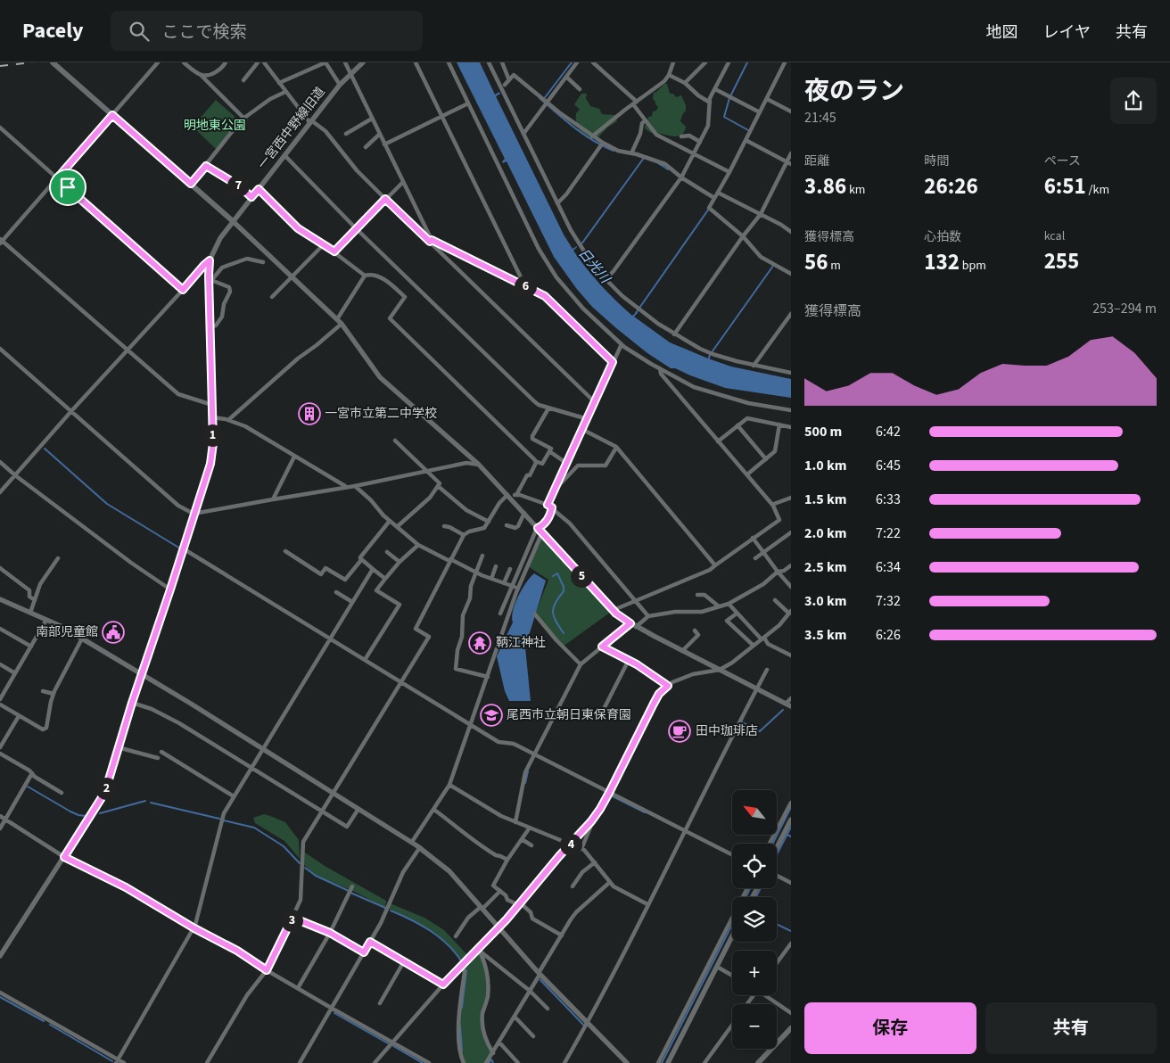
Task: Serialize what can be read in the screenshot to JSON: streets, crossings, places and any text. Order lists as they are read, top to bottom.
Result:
{
  "streets": {
    "street": ["一宮西中野線旧道"]
  },
  "water": ["日光川"],
  "parks": ["明地東公園"],
  "places": {
    "building": ["一宮市立第二中学校"],
    "public building": ["南部児童館"],
    "temple": ["鞆江神社"],
    "school or university": ["尾西市立朝日東保育園"],
    "cafe": ["田中珈琲店"]
  },
  "north": "top left",
  "page": {
    "header": "Pacely",
    "search": "ここで検索",
    "nav": ["地図", "レイヤ", "共有"],
    "heading": ["夜のラン", "21:45"],
    "stats": [
      ["距離", "3.86 km"],
      ["時間", "26:26"],
      ["ペース", "6:51 /km"],
      ["獲得標高", "56 m"],
      ["心拍数", "132 bpm"],
      ["kcal", "255"]
    ],
    "pins": [
      "7",
      "6",
      "1",
      "5",
      "2",
      "4",
      "3"
    ],
    "chart": ["獲得標高", "253–294 m"],
    "list": [
      {
        "name": "500 m",
        "note": "6:42"
      },
      {
        "name": "1.0 km",
        "note": "6:45"
      },
      {
        "name": "1.5 km",
        "note": "6:33"
      },
      {
        "name": "2.0 km",
        "note": "7:22"
      },
      {
        "name": "2.5 km",
        "note": "6:34"
      },
      {
        "name": "3.0 km",
        "note": "7:32"
      },
      {
        "name": "3.5 km",
        "note": "6:26"
      }
    ],
    "map_buttons": ["+", "−"],
    "buttons": ["保存", "共有"]
  }
}
